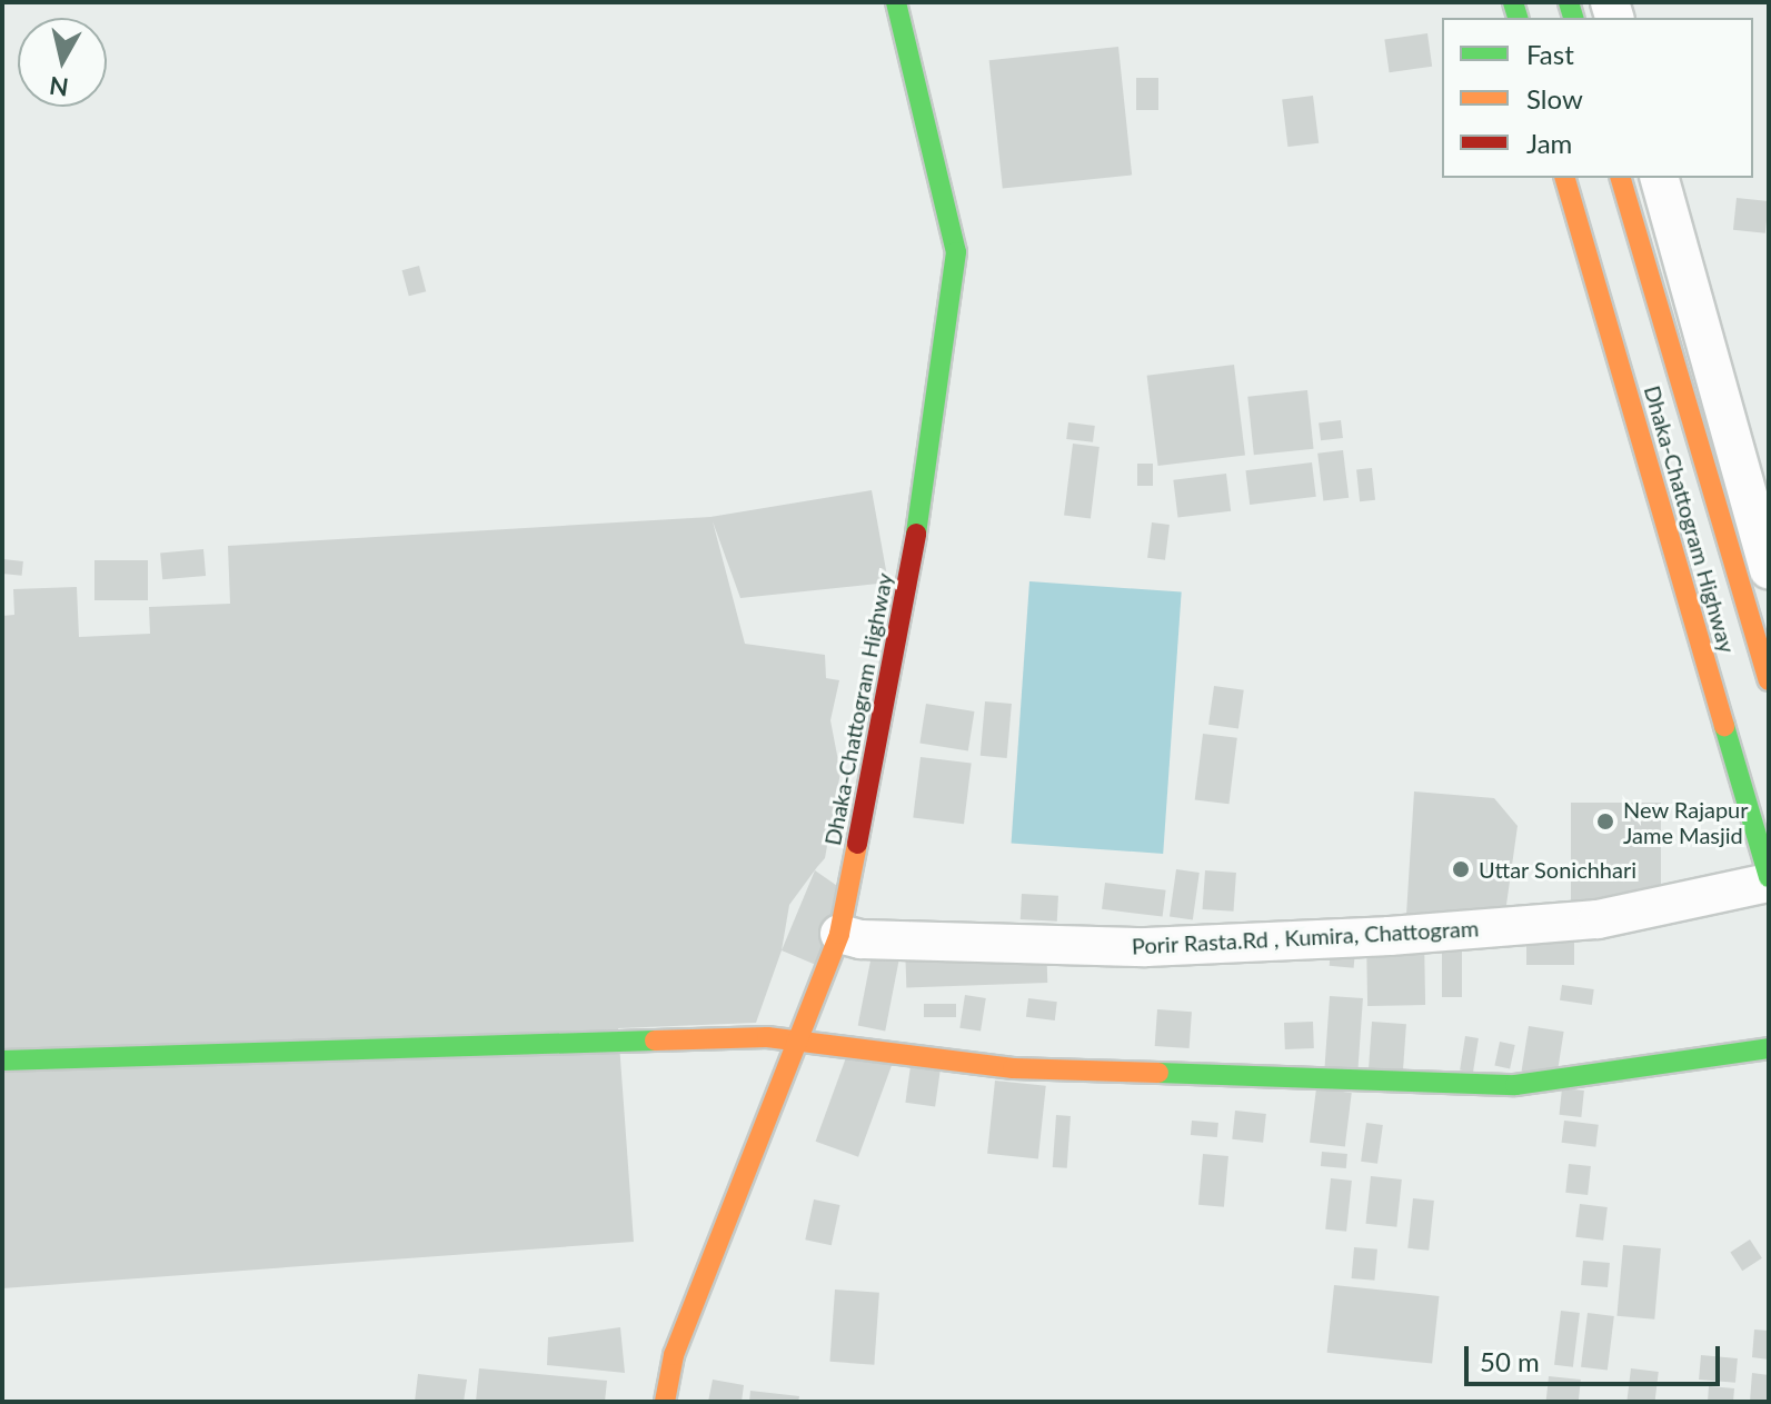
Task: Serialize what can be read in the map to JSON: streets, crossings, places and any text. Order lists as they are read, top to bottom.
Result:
{
  "streets": {
    "main road": ["Dhaka-Chattogram Highway"],
    "street": ["Porir Rasta.Rd , Kumira, Chattogram"]
  },
  "crossings": [
    ["Dhaka-Chattogram Highway", "Porir Rasta.Rd , Kumira, Chattogram"]
  ],
  "places": ["New Rajapur Jame Masjid", "Uttar Sonichhari"],
  "legend": ["Fast", "Slow", "Jam"],
  "scale_bar": "50 m",
  "north": "bottom"
}
